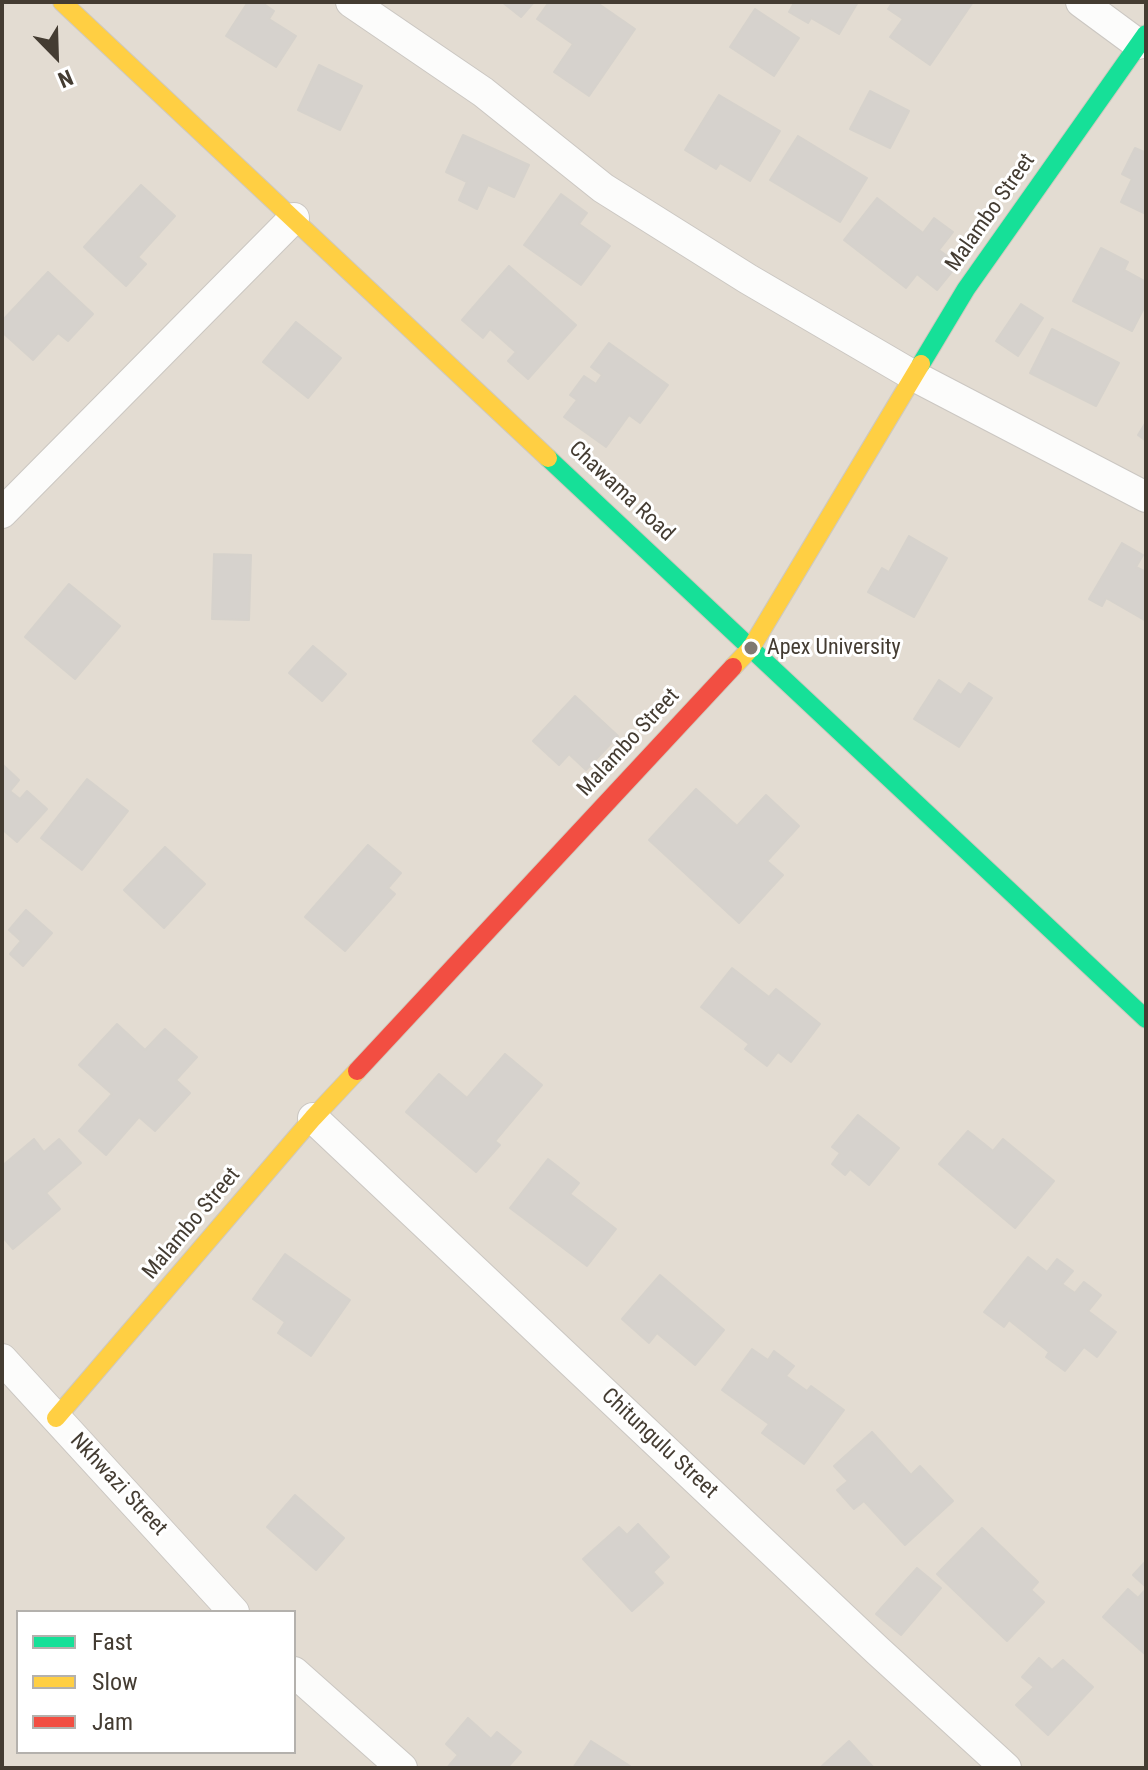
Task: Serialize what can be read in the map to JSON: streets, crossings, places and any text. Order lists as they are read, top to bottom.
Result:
{
  "streets": {
    "street": [
      "Malambo Street",
      "Chawama Road",
      "Chitungulu Street",
      "Nkhwazi Street"
    ]
  },
  "crossings": [
    ["Malambo Street", "Chawama Road"],
    ["Malambo Street", "Chitungulu Street"],
    ["Malambo Street", "Nkhwazi Street"]
  ],
  "places": ["Apex University"],
  "legend": ["Fast", "Slow", "Jam"],
  "north": "bottom right"
}
